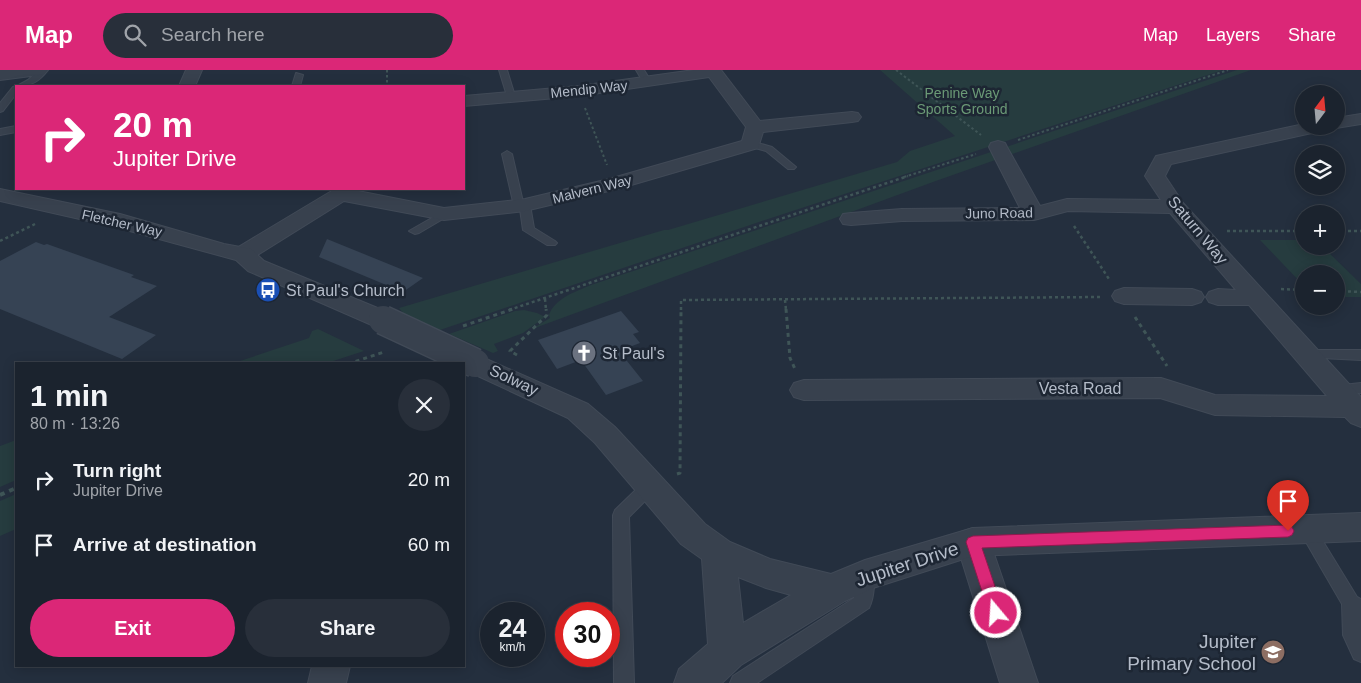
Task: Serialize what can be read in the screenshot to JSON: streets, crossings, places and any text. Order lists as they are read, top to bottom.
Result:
{
  "streets": {
    "street": [
      "Mendip Way",
      "Malvern Way",
      "Juno Road",
      "Fletcher Way",
      "Saturn Way",
      "Solway",
      "Vesta Road",
      "Jupiter Drive"
    ]
  },
  "crossings": [
    ["Juno Road", "Saturn Way"],
    ["Fletcher Way", "Solway"],
    ["Saturn Way", "Vesta Road"],
    ["Solway", "Jupiter Drive"]
  ],
  "parks": ["Penine Way Sports Ground"],
  "places": {
    "bus stop": ["St Paul's Church"],
    "church": ["St Paul's"],
    "school or university": ["Jupiter Primary School"]
  },
  "north": "top",
  "page": {
    "header": "Map",
    "search": "Search here",
    "nav": ["Map", "Layers", "Share"],
    "map_buttons": ["+", "−"],
    "turn": ["20 m", "Jupiter Drive"],
    "heading": ["1 min", "80 m · 13:26"],
    "list": [
      {
        "name": "Turn right",
        "note": "Jupiter Drive",
        "value": "20 m"
      },
      {
        "name": "Arrive at destination",
        "value": "60 m"
      }
    ],
    "buttons": ["Exit", "Share"],
    "speed": "24 km/h",
    "limit": "30"
  }
}
